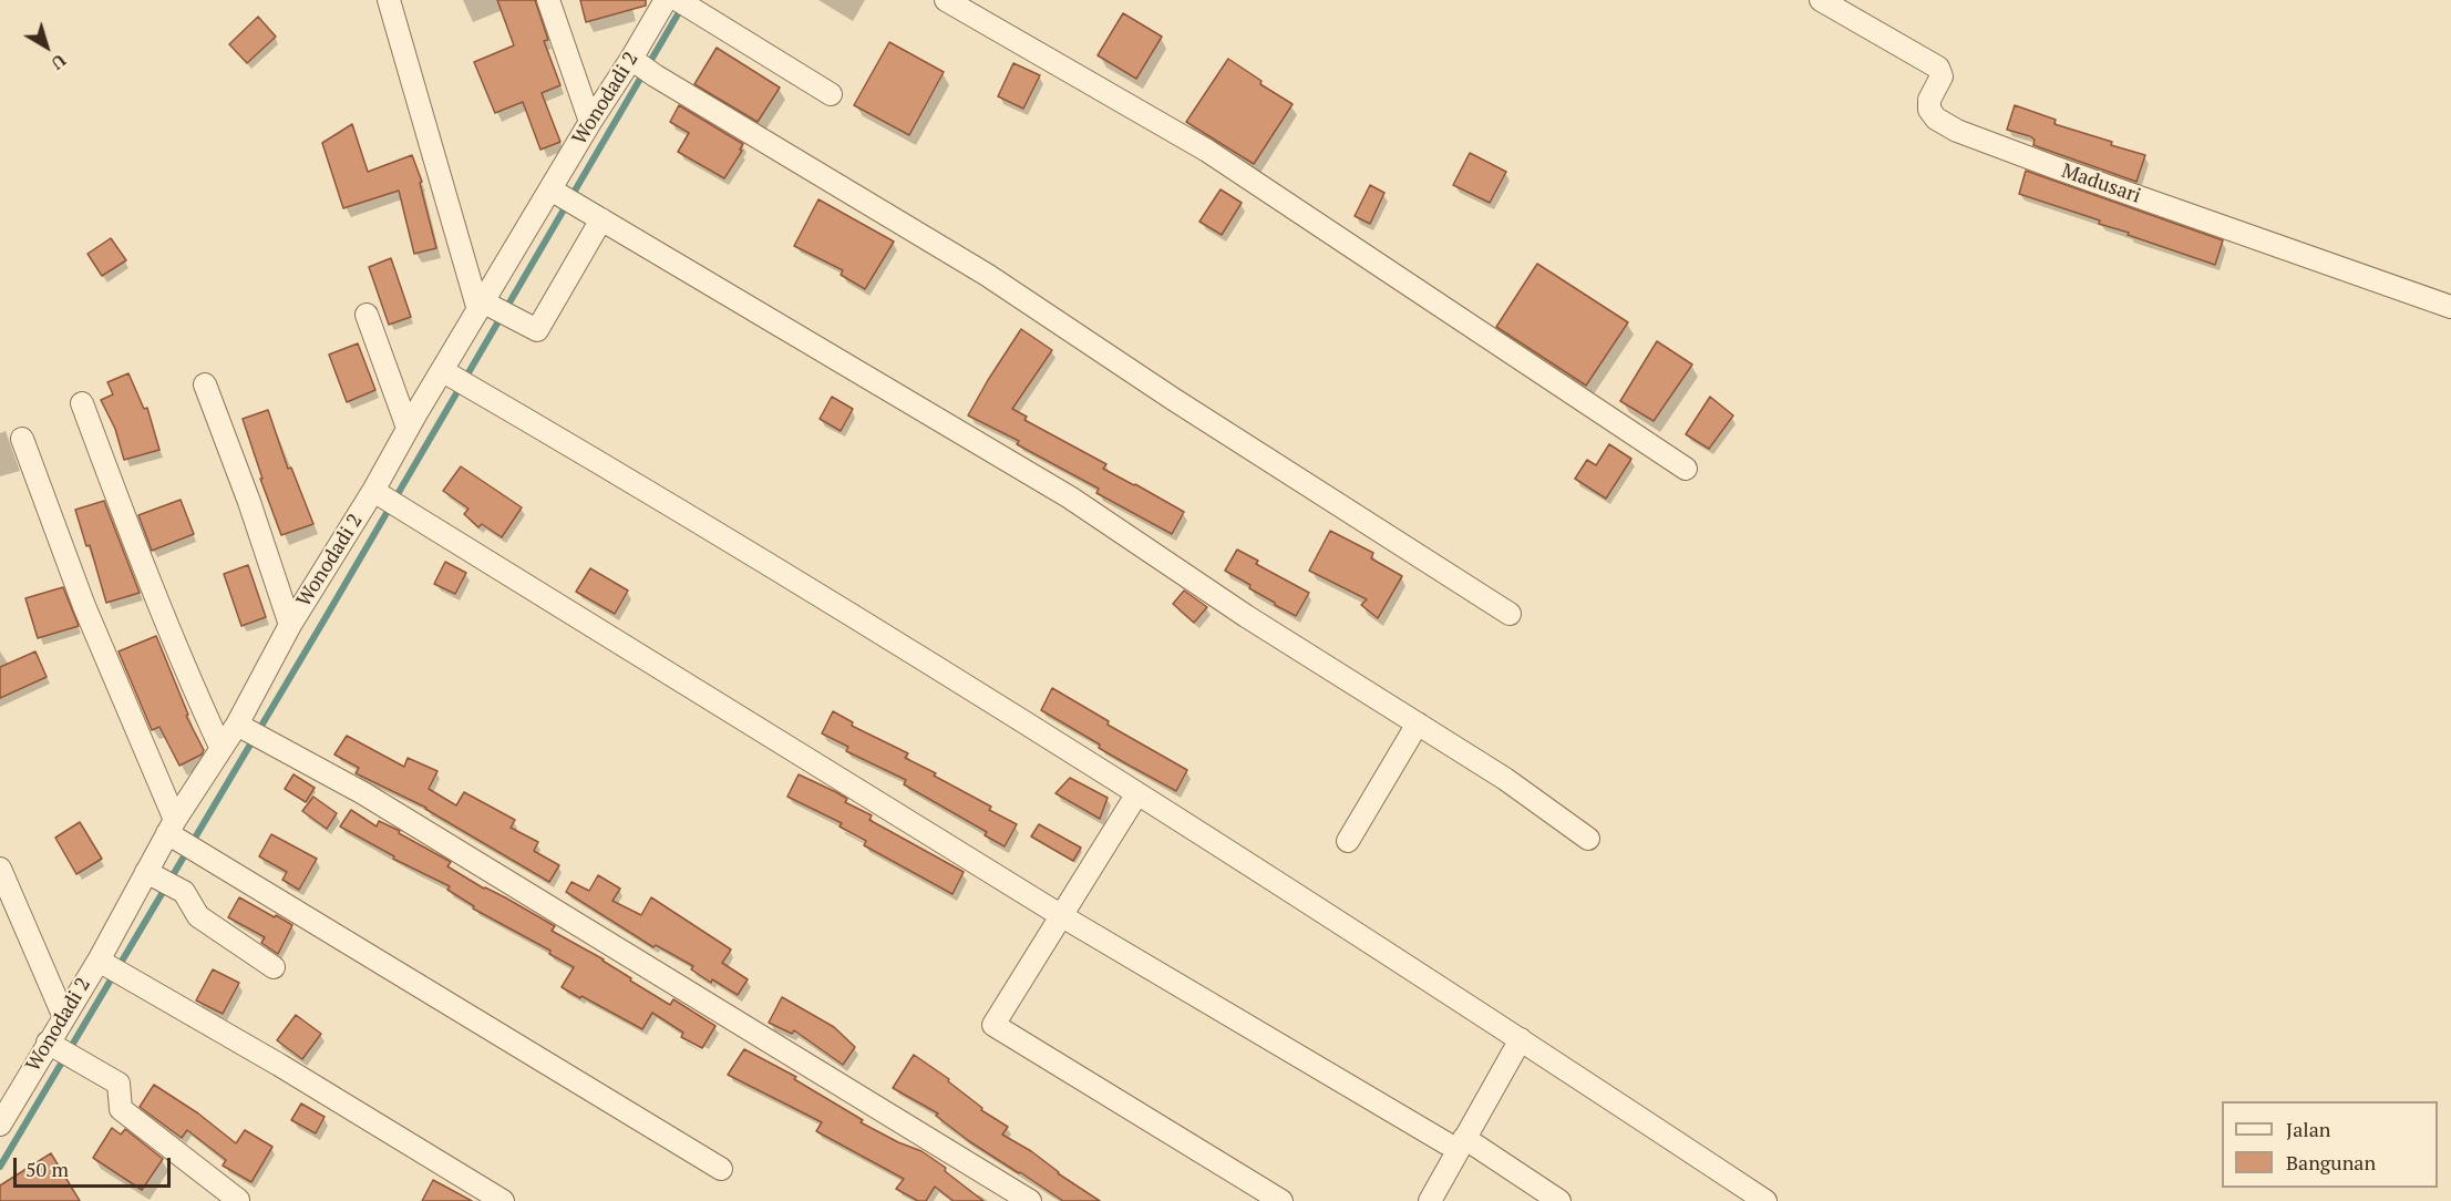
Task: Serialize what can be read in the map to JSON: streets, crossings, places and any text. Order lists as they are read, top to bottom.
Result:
{
  "streets": {
    "street": ["Wonodadi 2", "Madusari"]
  },
  "legend": ["Jalan", "Bangunan"],
  "scale_bar": "50 m",
  "north": "bottom right"
}
